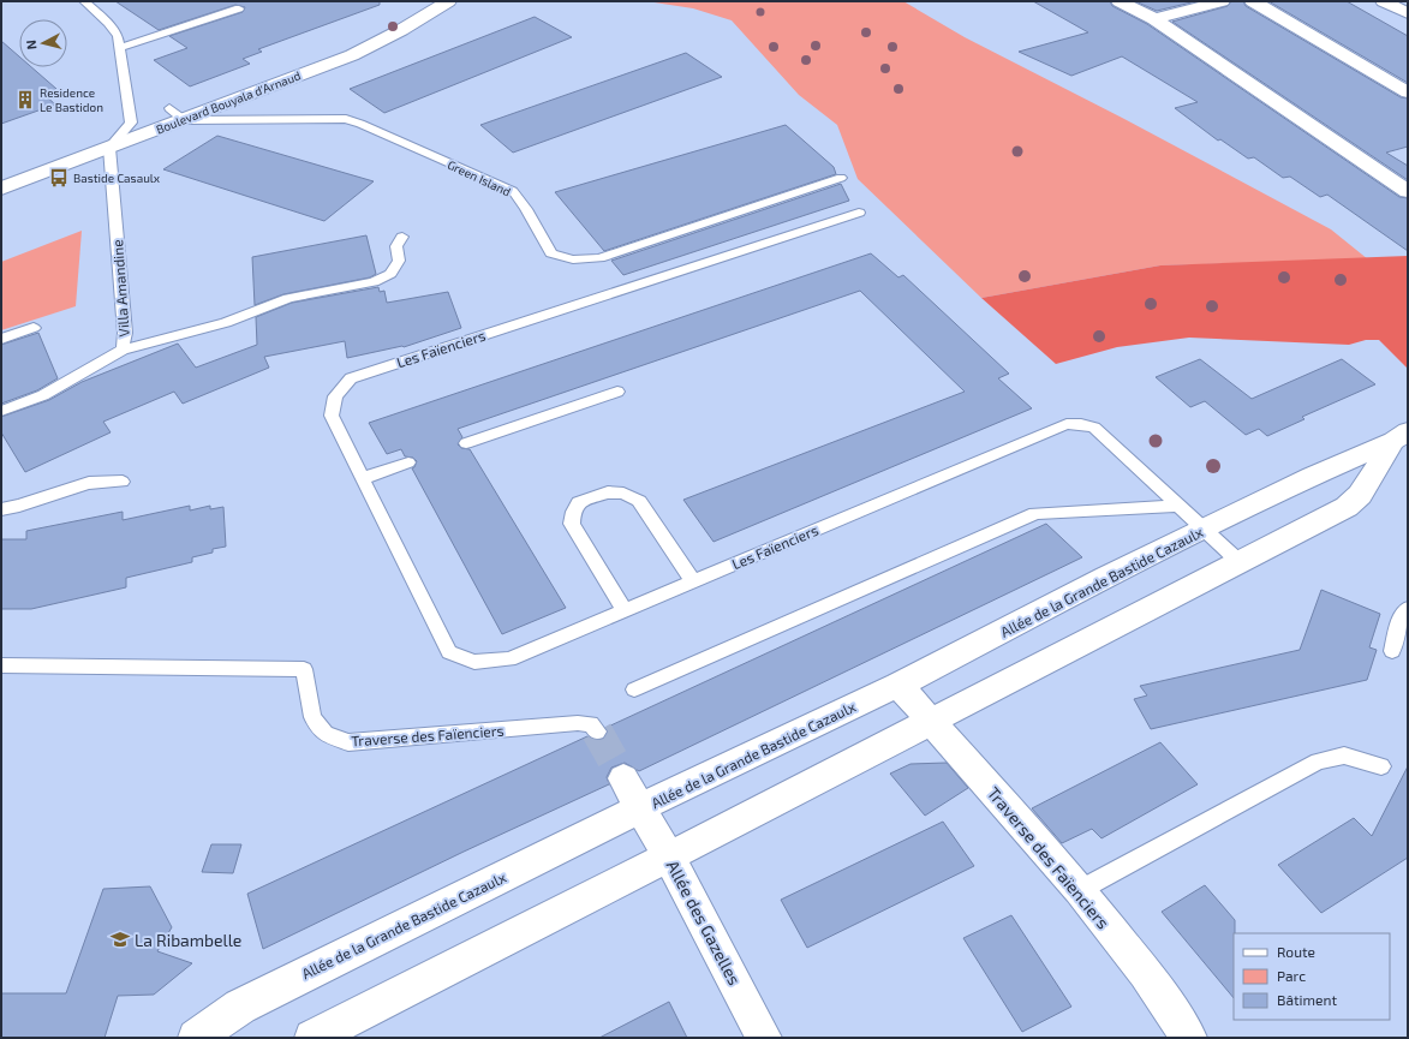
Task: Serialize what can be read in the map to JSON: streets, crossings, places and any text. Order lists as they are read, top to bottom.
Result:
{
  "streets": {
    "street": [
      "Boulevard Bouyala d'Arnaud",
      "Allée de la Grande Bastide Cazaulx",
      "Traverse des Faïenciers",
      "Allée des Gazelles"
    ],
    "lane": ["Green Island", "Villa Amandine", "Les Faïenciers"]
  },
  "crossings": [
    ["Boulevard Bouyala d'Arnaud", "Green Island"],
    ["Boulevard Bouyala d'Arnaud", "Villa Amandine"],
    ["Les Faïenciers", "Allée de la Grande Bastide Cazaulx"],
    ["Allée de la Grande Bastide Cazaulx", "Traverse des Faïenciers"],
    ["Allée de la Grande Bastide Cazaulx", "Allée des Gazelles"]
  ],
  "places": {
    "building": ["Residence Le Bastidon"],
    "bus stop": ["Bastide Casaulx"],
    "school or university": ["La Ribambelle"]
  },
  "legend": ["Route", "Parc", "Bâtiment"],
  "north": "left"
}
